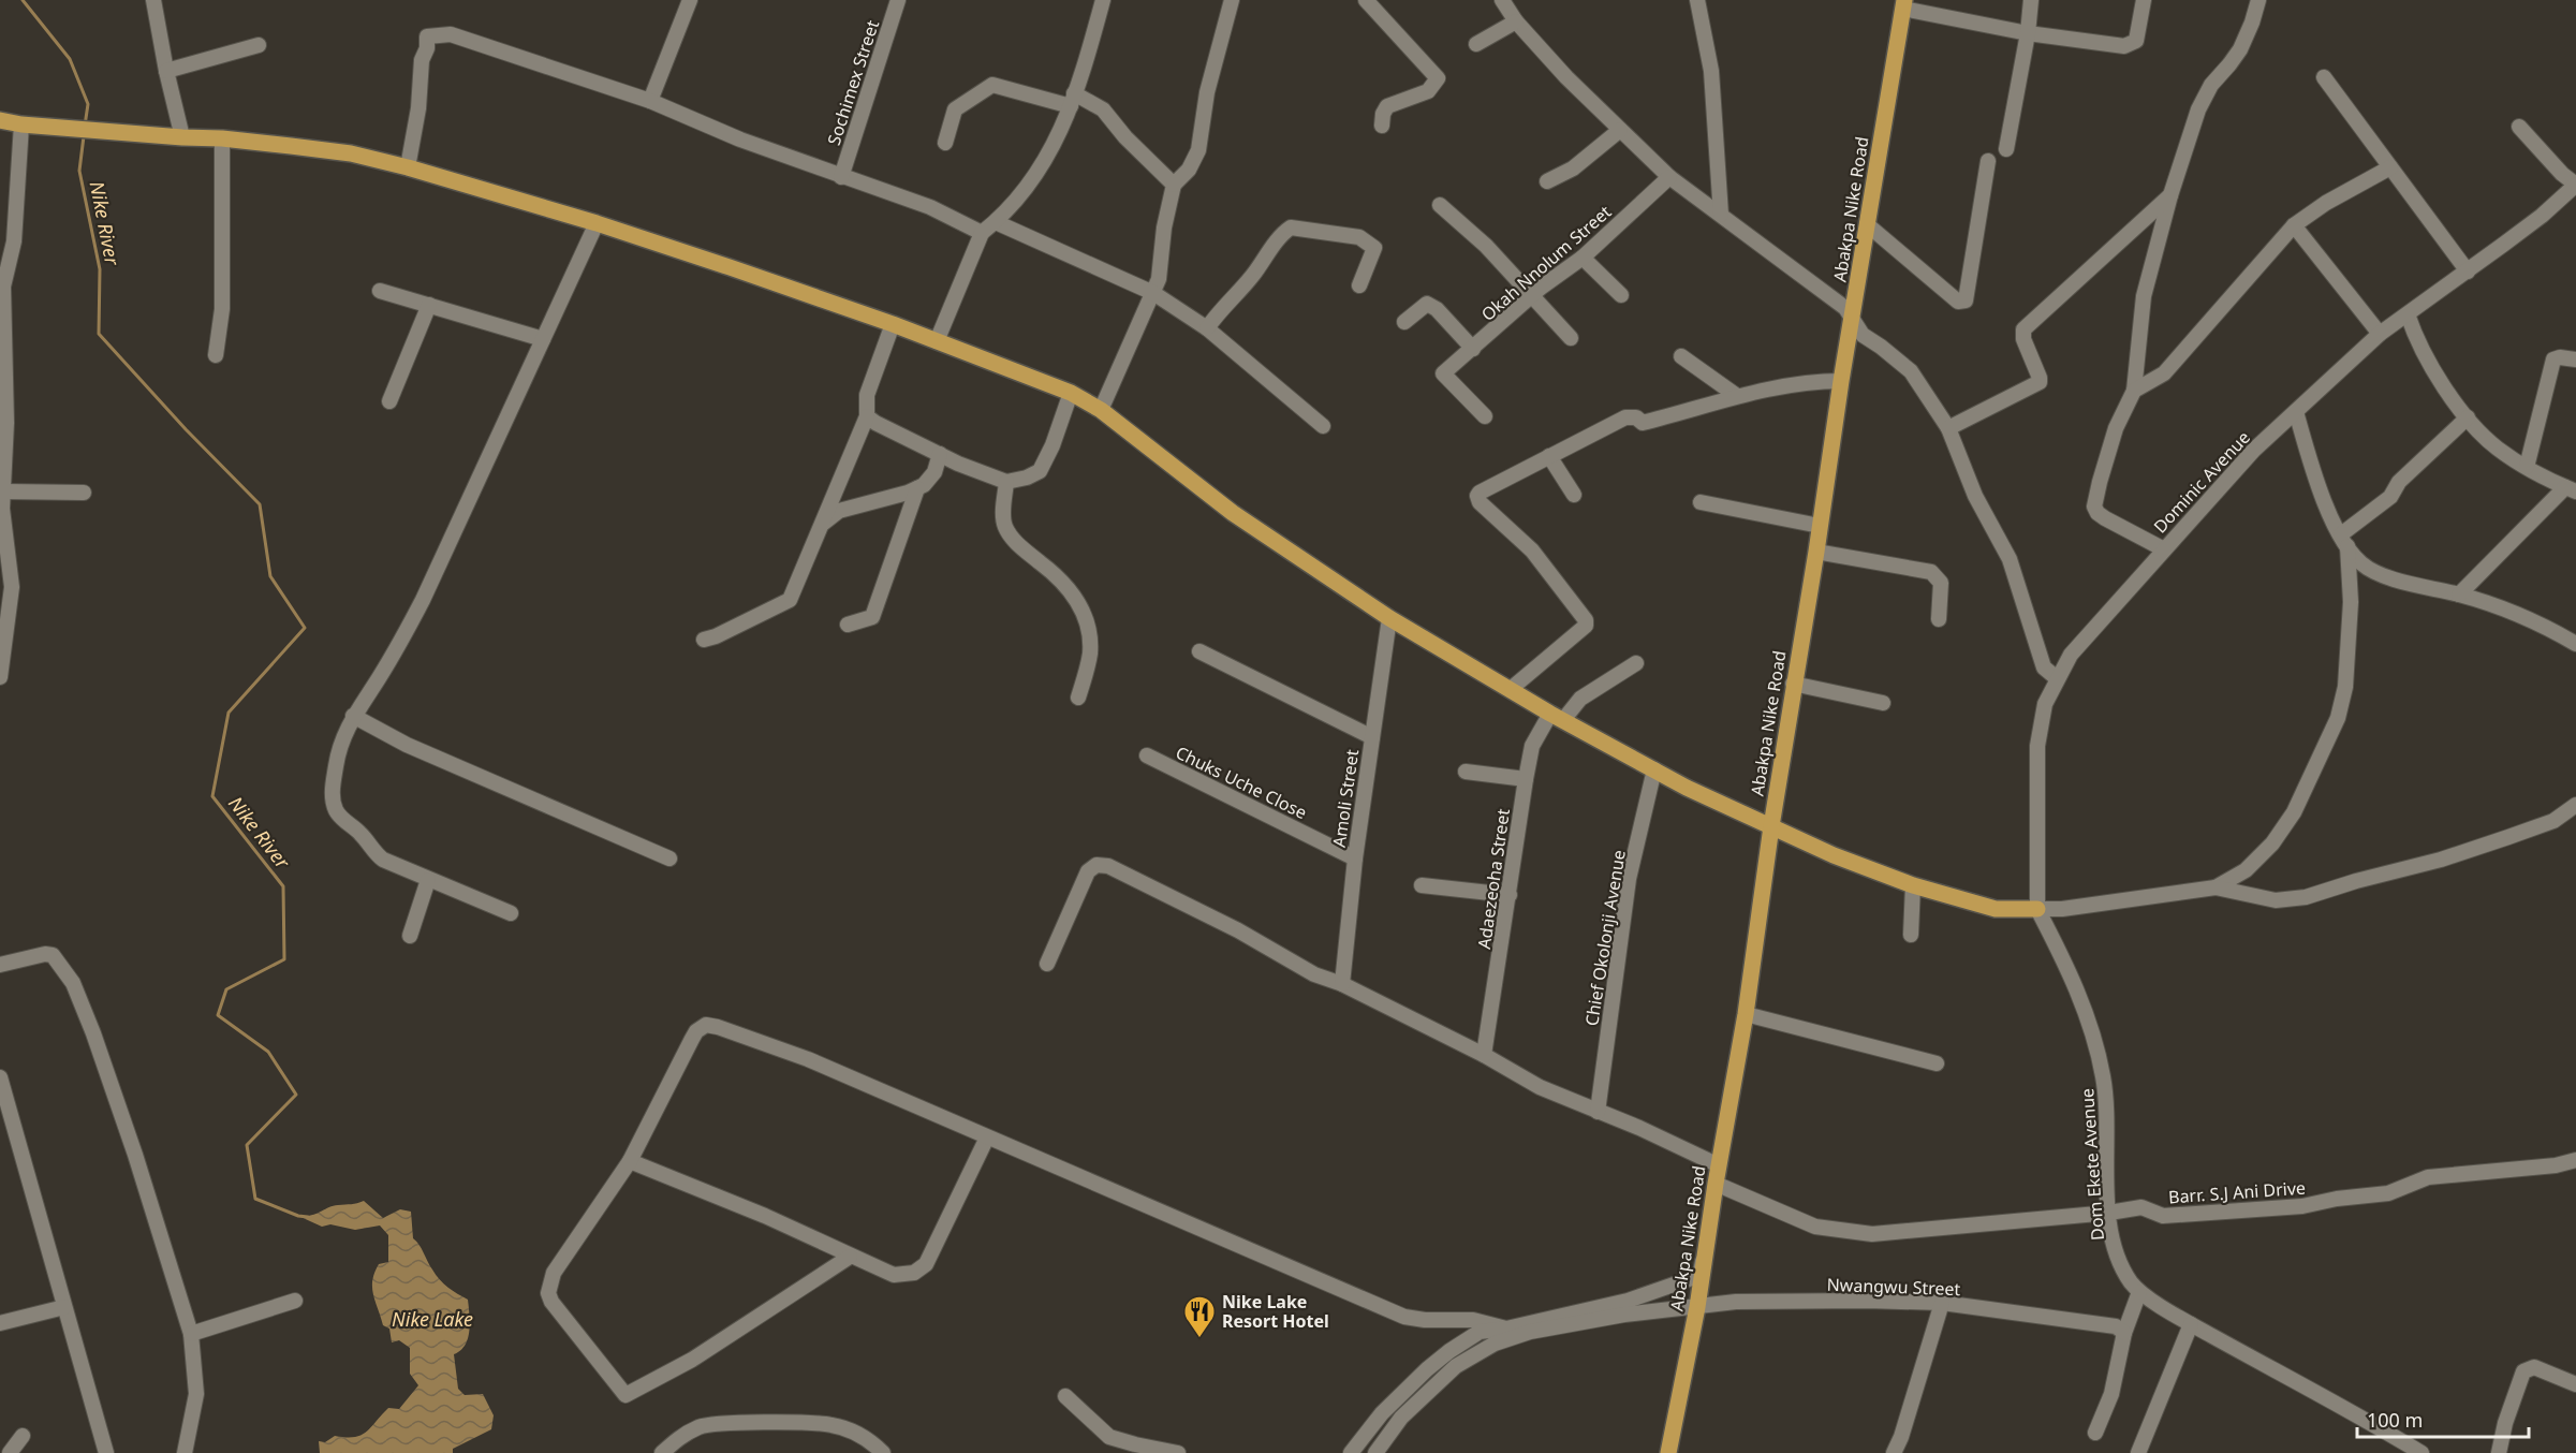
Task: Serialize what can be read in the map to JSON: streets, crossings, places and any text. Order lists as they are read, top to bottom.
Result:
{
  "streets": {
    "main road": ["Abakpa Nike Road"],
    "street": [
      "Sochimex Street",
      "Okah Nnolum Street",
      "Dominic Avenue",
      "Chuks Uche Close",
      "Amoli Street",
      "Adaezeoha Street",
      "Chief Okolonji Avenue",
      "Dom Ekete Avenue",
      "Barr. S.J Ani Drive",
      "Nwangwu Street"
    ]
  },
  "crossings": [
    ["Abakpa Nike Road", "Barr. S.J Ani Drive"],
    ["Abakpa Nike Road", "Nwangwu Street"],
    ["Dominic Avenue", "Dom Ekete Avenue"],
    ["Chuks Uche Close", "Amoli Street"],
    ["Dom Ekete Avenue", "Barr. S.J Ani Drive"]
  ],
  "water": ["Nike River", "Nike Lake"],
  "places": {
    "restaurant": ["Nike Lake Resort Hotel"]
  },
  "scale_bar": "100 m"
}
